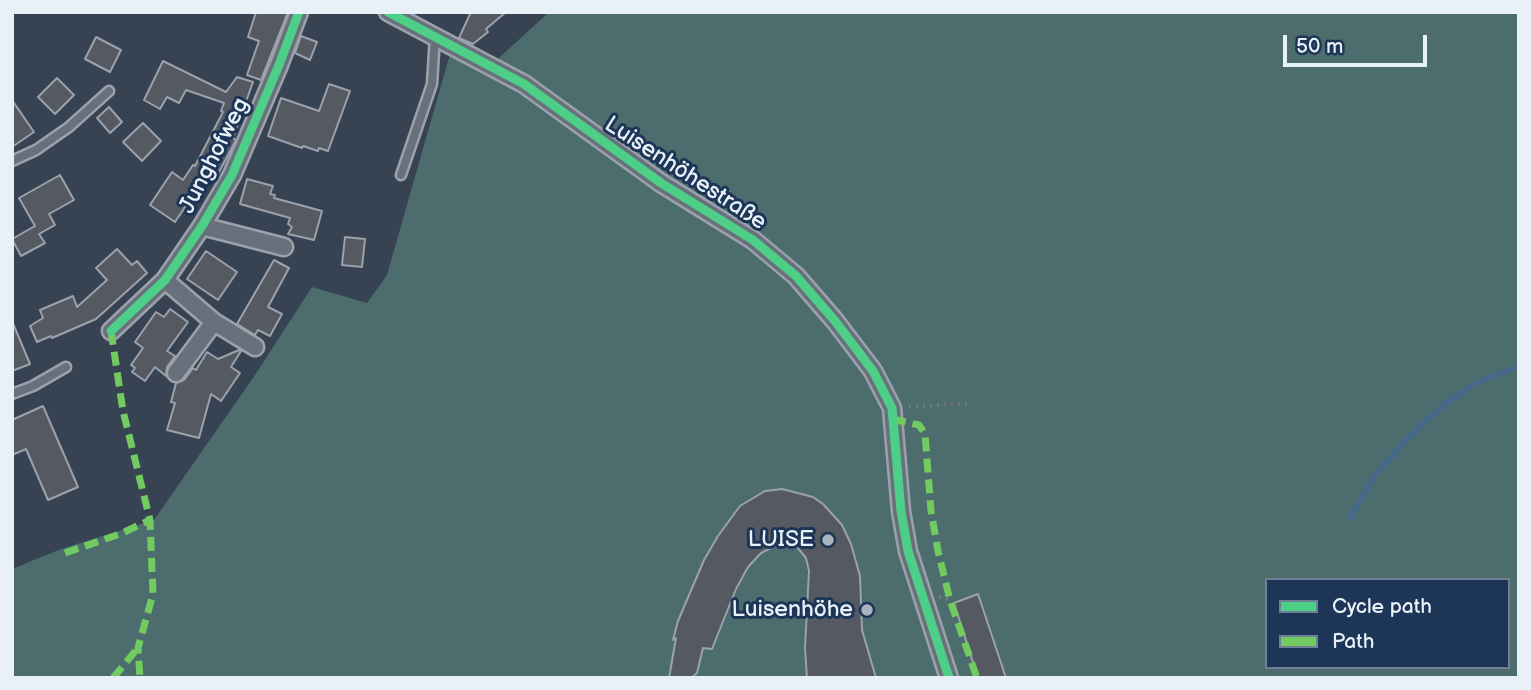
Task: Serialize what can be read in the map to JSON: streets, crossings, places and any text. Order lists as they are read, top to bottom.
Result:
{
  "streets": {
    "street": ["Junghofweg", "Luisenhöhestraße"]
  },
  "places": ["LUISE", "Luisenhöhe"],
  "legend": ["Cycle path", "Path"],
  "scale_bar": "50 m"
}
